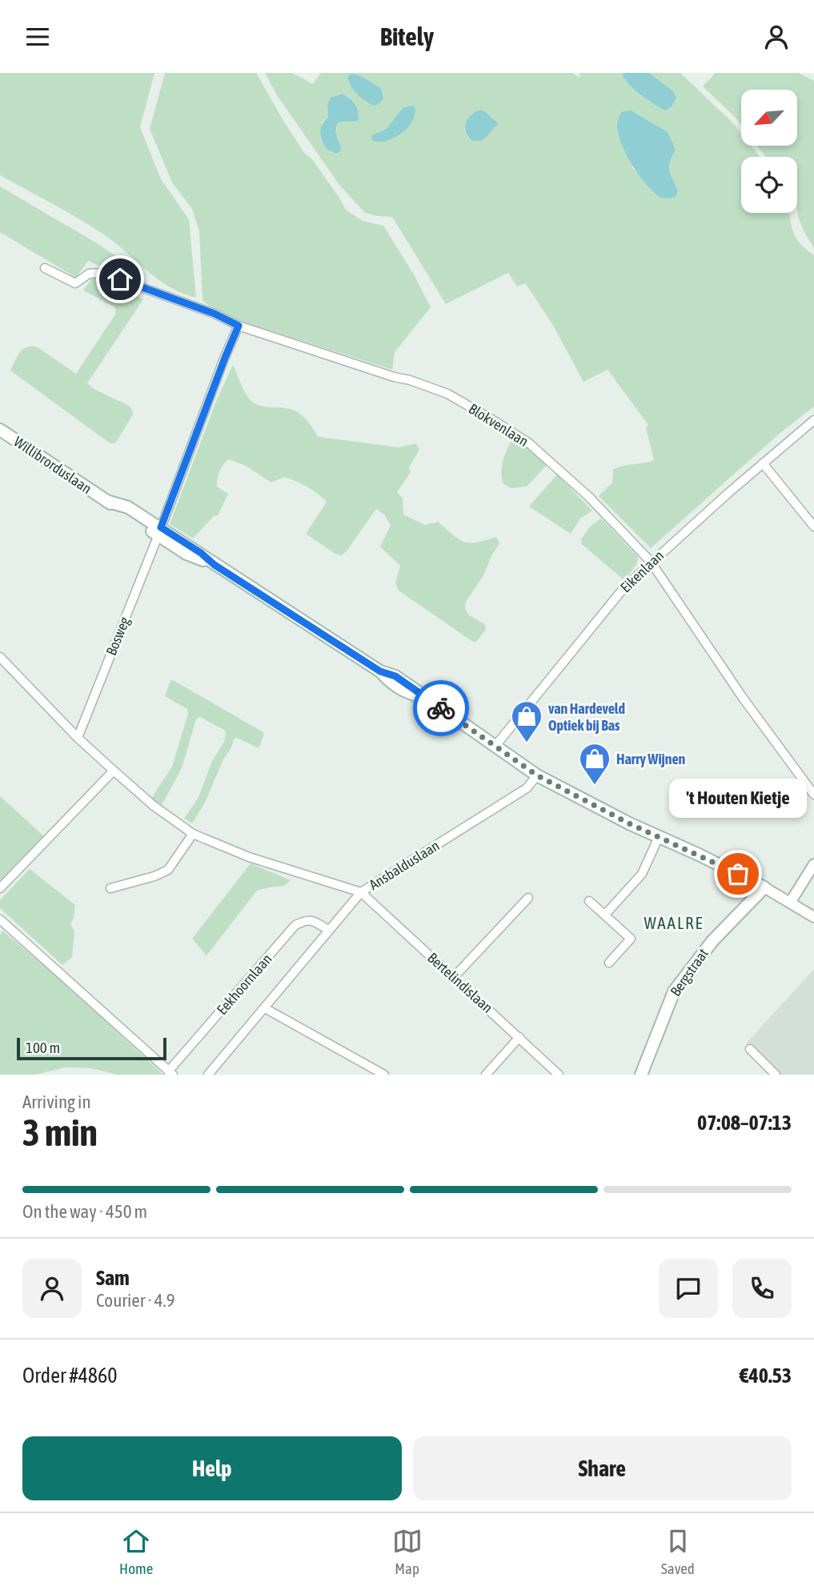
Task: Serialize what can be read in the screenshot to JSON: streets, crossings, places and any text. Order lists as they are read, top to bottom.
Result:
{
  "streets": {
    "main road": ["Willibrorduslaan", "Bergstraat"],
    "street": [
      "Blokvenlaan",
      "Eikenlaan",
      "Bosweg",
      "Ansbalduslaan",
      "Bertelindislaan",
      "Eekhoornlaan"
    ]
  },
  "crossings": [
    ["Blokvenlaan", "Eikenlaan"],
    ["Blokvenlaan", "Bosweg"],
    ["Willibrorduslaan", "Eikenlaan"],
    ["Willibrorduslaan", "Bosweg"],
    ["Willibrorduslaan", "Ansbalduslaan"],
    ["Willibrorduslaan", "Bergstraat"],
    ["Bosweg", "Ansbalduslaan"],
    ["Ansbalduslaan", "Bertelindislaan"]
  ],
  "districts": ["WAALRE"],
  "places": {
    "shop": ["van Hardeveld Optiek bij Bas", "Harry Wijnen"],
    "other": ["'t Houten Kietje"]
  },
  "scale_bar": "100 m",
  "north": "bottom left",
  "page": {
    "header": "Bitely",
    "bubble": "'t Houten Kietje",
    "scale": "100 m",
    "heading": ["3 min", "Arriving in", "07:08–07:13"],
    "panel": [
      "Sam",
      "Courier · 4.9",
      "Order #4860",
      "€40.53"
    ],
    "bar": "On the way · 450 m",
    "buttons": ["Help", "Share"],
    "tabs": ["Home", "Map", "Saved"]
  }
}
